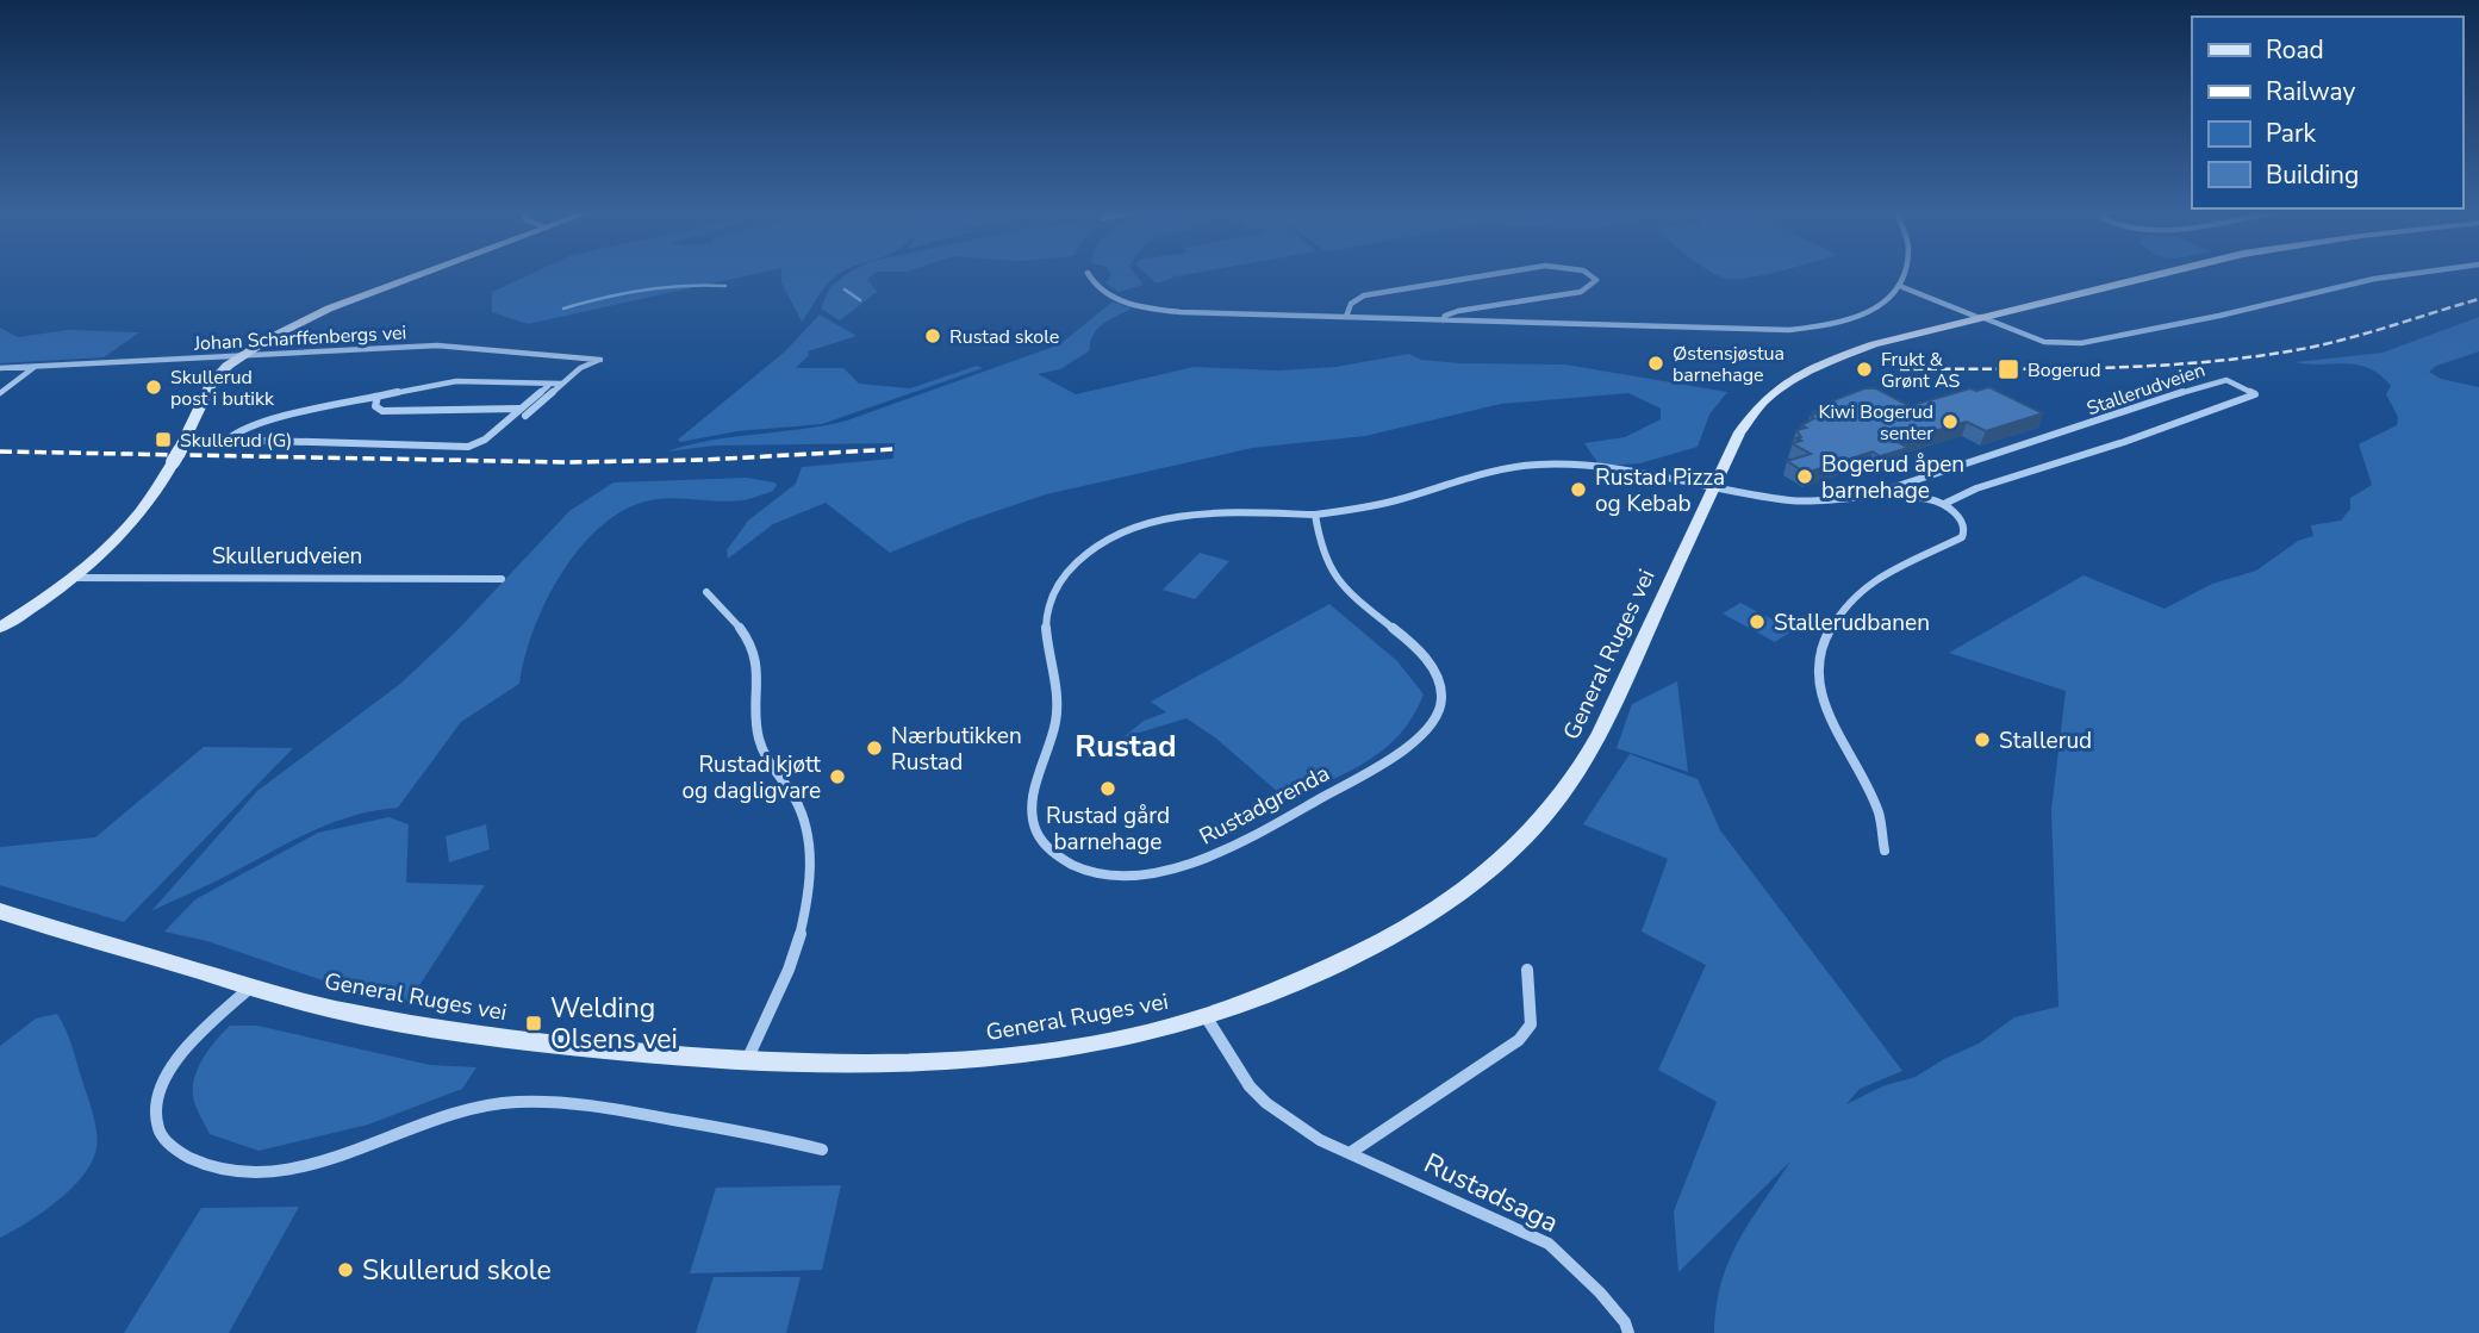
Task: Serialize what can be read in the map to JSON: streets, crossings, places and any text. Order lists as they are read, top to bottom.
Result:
{
  "streets": {
    "main road": ["General Ruges vei"],
    "street": [
      "Johan Scharffenbergs vei",
      "Stallerudveien",
      "Skullerudveien",
      "Rustadgrenda",
      "Rustadsaga"
    ]
  },
  "crossings": [
    ["Stallerudveien", "General Ruges vei"],
    ["Stallerudveien", "Rustadgrenda"],
    ["General Ruges vei", "Rustadgrenda"],
    ["General Ruges vei", "Rustadsaga"]
  ],
  "districts": ["Rustad"],
  "places": {
    "other": [
      "Rustad skole",
      "Østensjøstua barnehage",
      "Frukt & Grønt AS",
      "Skullerud post i butikk",
      "Kiwi Bogerud senter",
      "Bogerud åpen barnehage",
      "Rustad Pizza og Kebab",
      "Stallerudbanen",
      "Stallerud",
      "Nærbutikken Rustad",
      "Rustad kjøtt og dagligvare",
      "Rustad gård barnehage",
      "Skullerud skole"
    ],
    "transit": ["Bogerud", "Skullerud (G)", "Welding Olsens vei"]
  },
  "legend": [
    "Road",
    "Railway",
    "Park",
    "Building"
  ]
}
